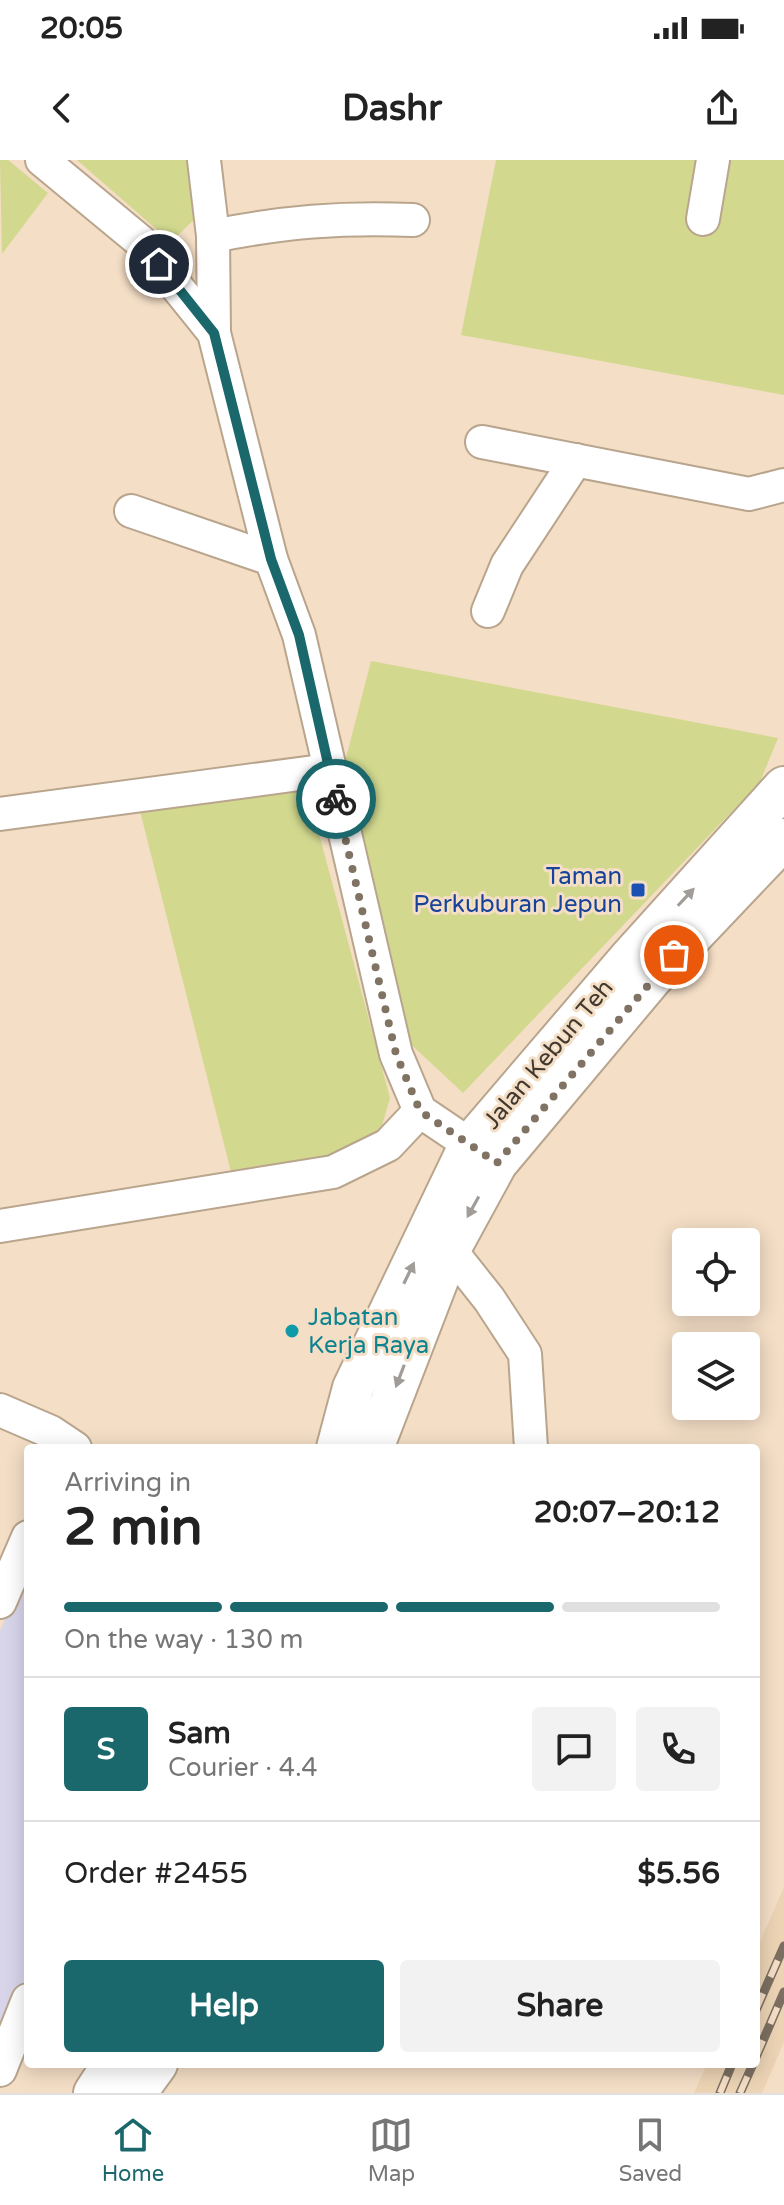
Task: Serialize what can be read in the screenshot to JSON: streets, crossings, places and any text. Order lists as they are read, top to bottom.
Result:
{
  "streets": {
    "main road": ["Jalan Kebun Teh"]
  },
  "places": {
    "transit": ["Taman Perkuburan Jepun"],
    "other": ["Jabatan Kerja Raya"]
  },
  "page": {
    "status": "20:05",
    "header": "Dashr",
    "heading": ["2 min", "Arriving in", "20:07–20:12"],
    "panel": [
      "Sam",
      "Courier · 4.4",
      "Order #2455",
      "$5.56"
    ],
    "bar": "On the way · 130 m",
    "round": "S",
    "buttons": ["Help", "Share"],
    "tabs": ["Home", "Map", "Saved"]
  }
}
